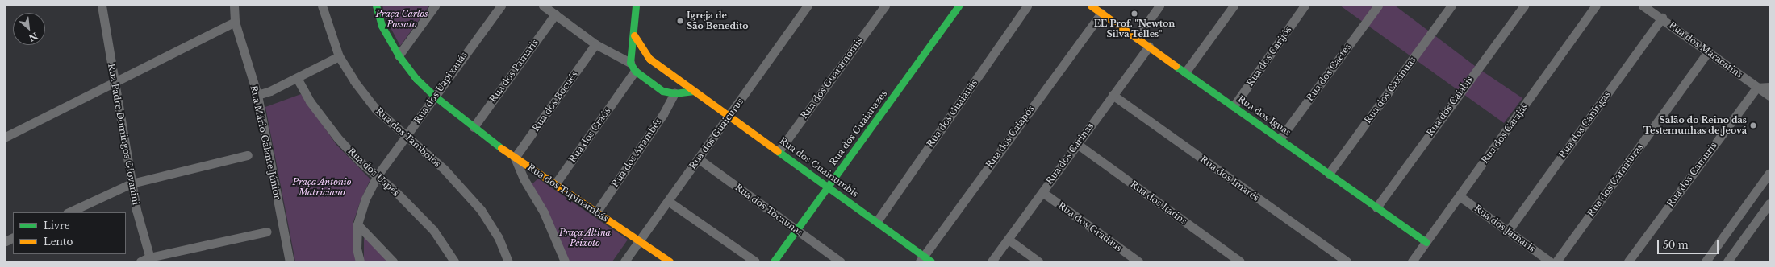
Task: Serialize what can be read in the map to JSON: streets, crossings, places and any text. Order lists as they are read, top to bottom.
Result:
{
  "streets": {
    "street": [
      "Rua dos Maracatins",
      "Rua dos Carijós",
      "Rua dos Pamaris",
      "Rua dos Caetés",
      "Rua dos Guaramomis",
      "Rua dos Uapixanás",
      "Rua dos Caxinuas",
      "Rua dos Bocués",
      "Rua dos Caiabis",
      "Rua dos Guaianãs",
      "Rua dos Iguas",
      "Rua dos Caningas",
      "Rua dos Guaianazes",
      "Rua dos Guaicurus",
      "Rua dos Carajás",
      "Rua Padre Domingos Giovanini",
      "Rua dos Craós",
      "Rua dos Caiapós",
      "Rua dos Tamboios",
      "Rua Mário Galante Júnior",
      "Rua dos Anambés",
      "Rua dos Carinas",
      "Rua dos Guainumbis",
      "Rua dos Uapés",
      "Rua dos Camuris",
      "Rua dos Imarés",
      "Rua dos Camaiuras",
      "Rua dos Tupinambás",
      "Rua dos Itatins",
      "Rua dos Tocaunas",
      "Rua dos Gradaus",
      "Rua dos Jamaris"
    ]
  },
  "crossings": [
    ["Rua dos Maracatins", "Rua dos Caningas"],
    ["Rua dos Maracatins", "Rua dos Camuris"],
    ["Rua dos Maracatins", "Rua dos Camaiuras"],
    ["Rua dos Carijós", "Rua dos Iguas"],
    ["Rua dos Pamaris", "Rua dos Tupinambás"],
    ["Rua dos Caetés", "Rua dos Iguas"],
    ["Rua dos Guaramomis", "Rua dos Guainumbis"],
    ["Rua dos Uapixanás", "Rua dos Tamboios"],
    ["Rua dos Uapixanás", "Rua dos Uapés"],
    ["Rua dos Uapixanás", "Rua dos Tupinambás"],
    ["Rua dos Caxinuas", "Rua dos Iguas"],
    ["Rua dos Bocués", "Rua dos Tupinambás"],
    ["Rua dos Caiabis", "Rua dos Iguas"],
    ["Rua dos Guaianãs", "Rua dos Guainumbis"],
    ["Rua dos Iguas", "Rua dos Carajás"],
    ["Rua dos Iguas", "Rua dos Caiapós"],
    ["Rua dos Iguas", "Rua dos Carinas"],
    ["Rua dos Caningas", "Rua dos Jamaris"],
    ["Rua dos Guaianazes", "Rua dos Guainumbis"],
    ["Rua dos Guaianazes", "Rua dos Tocaunas"],
    ["Rua dos Guaicurus", "Rua dos Guainumbis"],
    ["Rua dos Guaicurus", "Rua dos Tupinambás"],
    ["Rua dos Guaicurus", "Rua dos Tocaunas"],
    ["Rua dos Carajás", "Rua dos Jamaris"],
    ["Rua dos Craós", "Rua dos Tupinambás"],
    ["Rua dos Caiapós", "Rua dos Guainumbis"],
    ["Rua dos Anambés", "Rua dos Tupinambás"],
    ["Rua dos Carinas", "Rua dos Imarés"],
    ["Rua dos Carinas", "Rua dos Itatins"],
    ["Rua dos Carinas", "Rua dos Gradaus"]
  ],
  "parks": ["Praça Carlos Possato", "Praça Antonio Matriciano", "Praça Altina Peixoto"],
  "places": ["EE Prof. \"Newton Silva Telles\"", "Igreja de São Benedito", "Salão do Reino das Testemunhas de Jeová"],
  "legend": ["Livre", "Lento"],
  "scale_bar": "50 m",
  "north": "bottom right"
}
